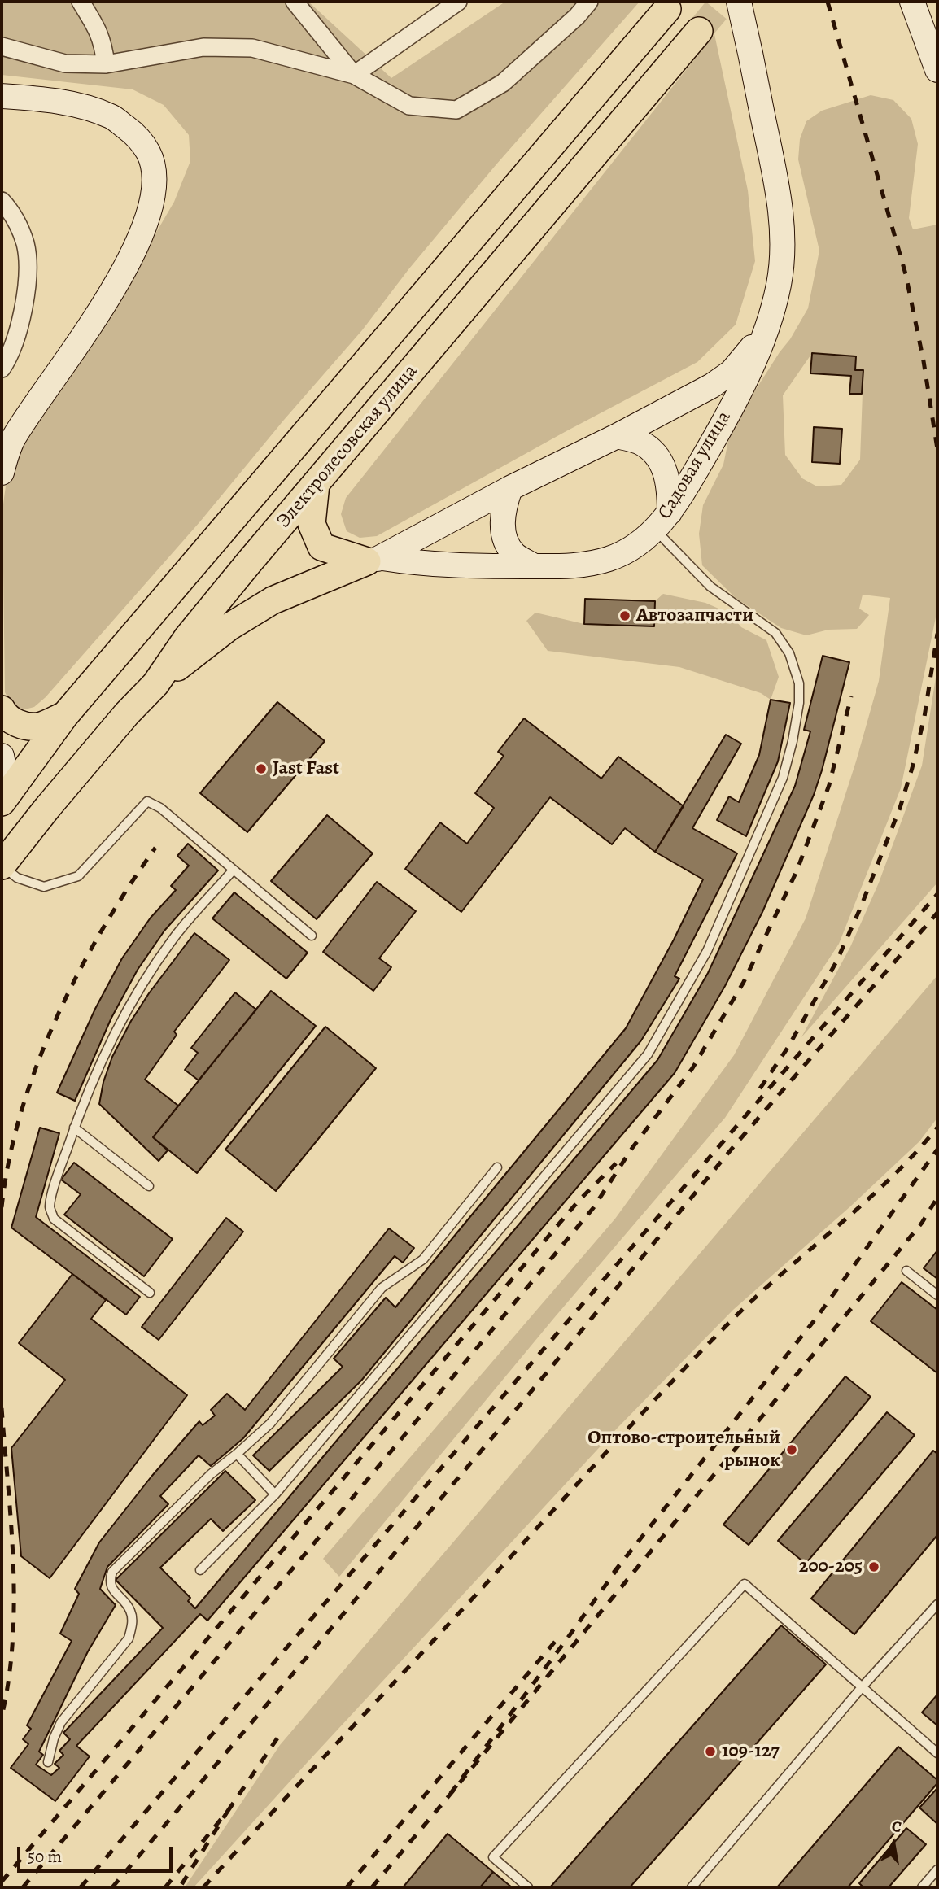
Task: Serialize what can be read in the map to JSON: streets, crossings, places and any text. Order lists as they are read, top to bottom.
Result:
{
  "streets": {
    "main road": ["Электролесовская улица"],
    "street": ["Садовая улица"]
  },
  "places": [
    "Автозапчасти",
    "Jast Fast",
    "Оптово-строительный рынок",
    "200-205",
    "109-127"
  ],
  "scale_bar": "50 m",
  "north": "top"
}
